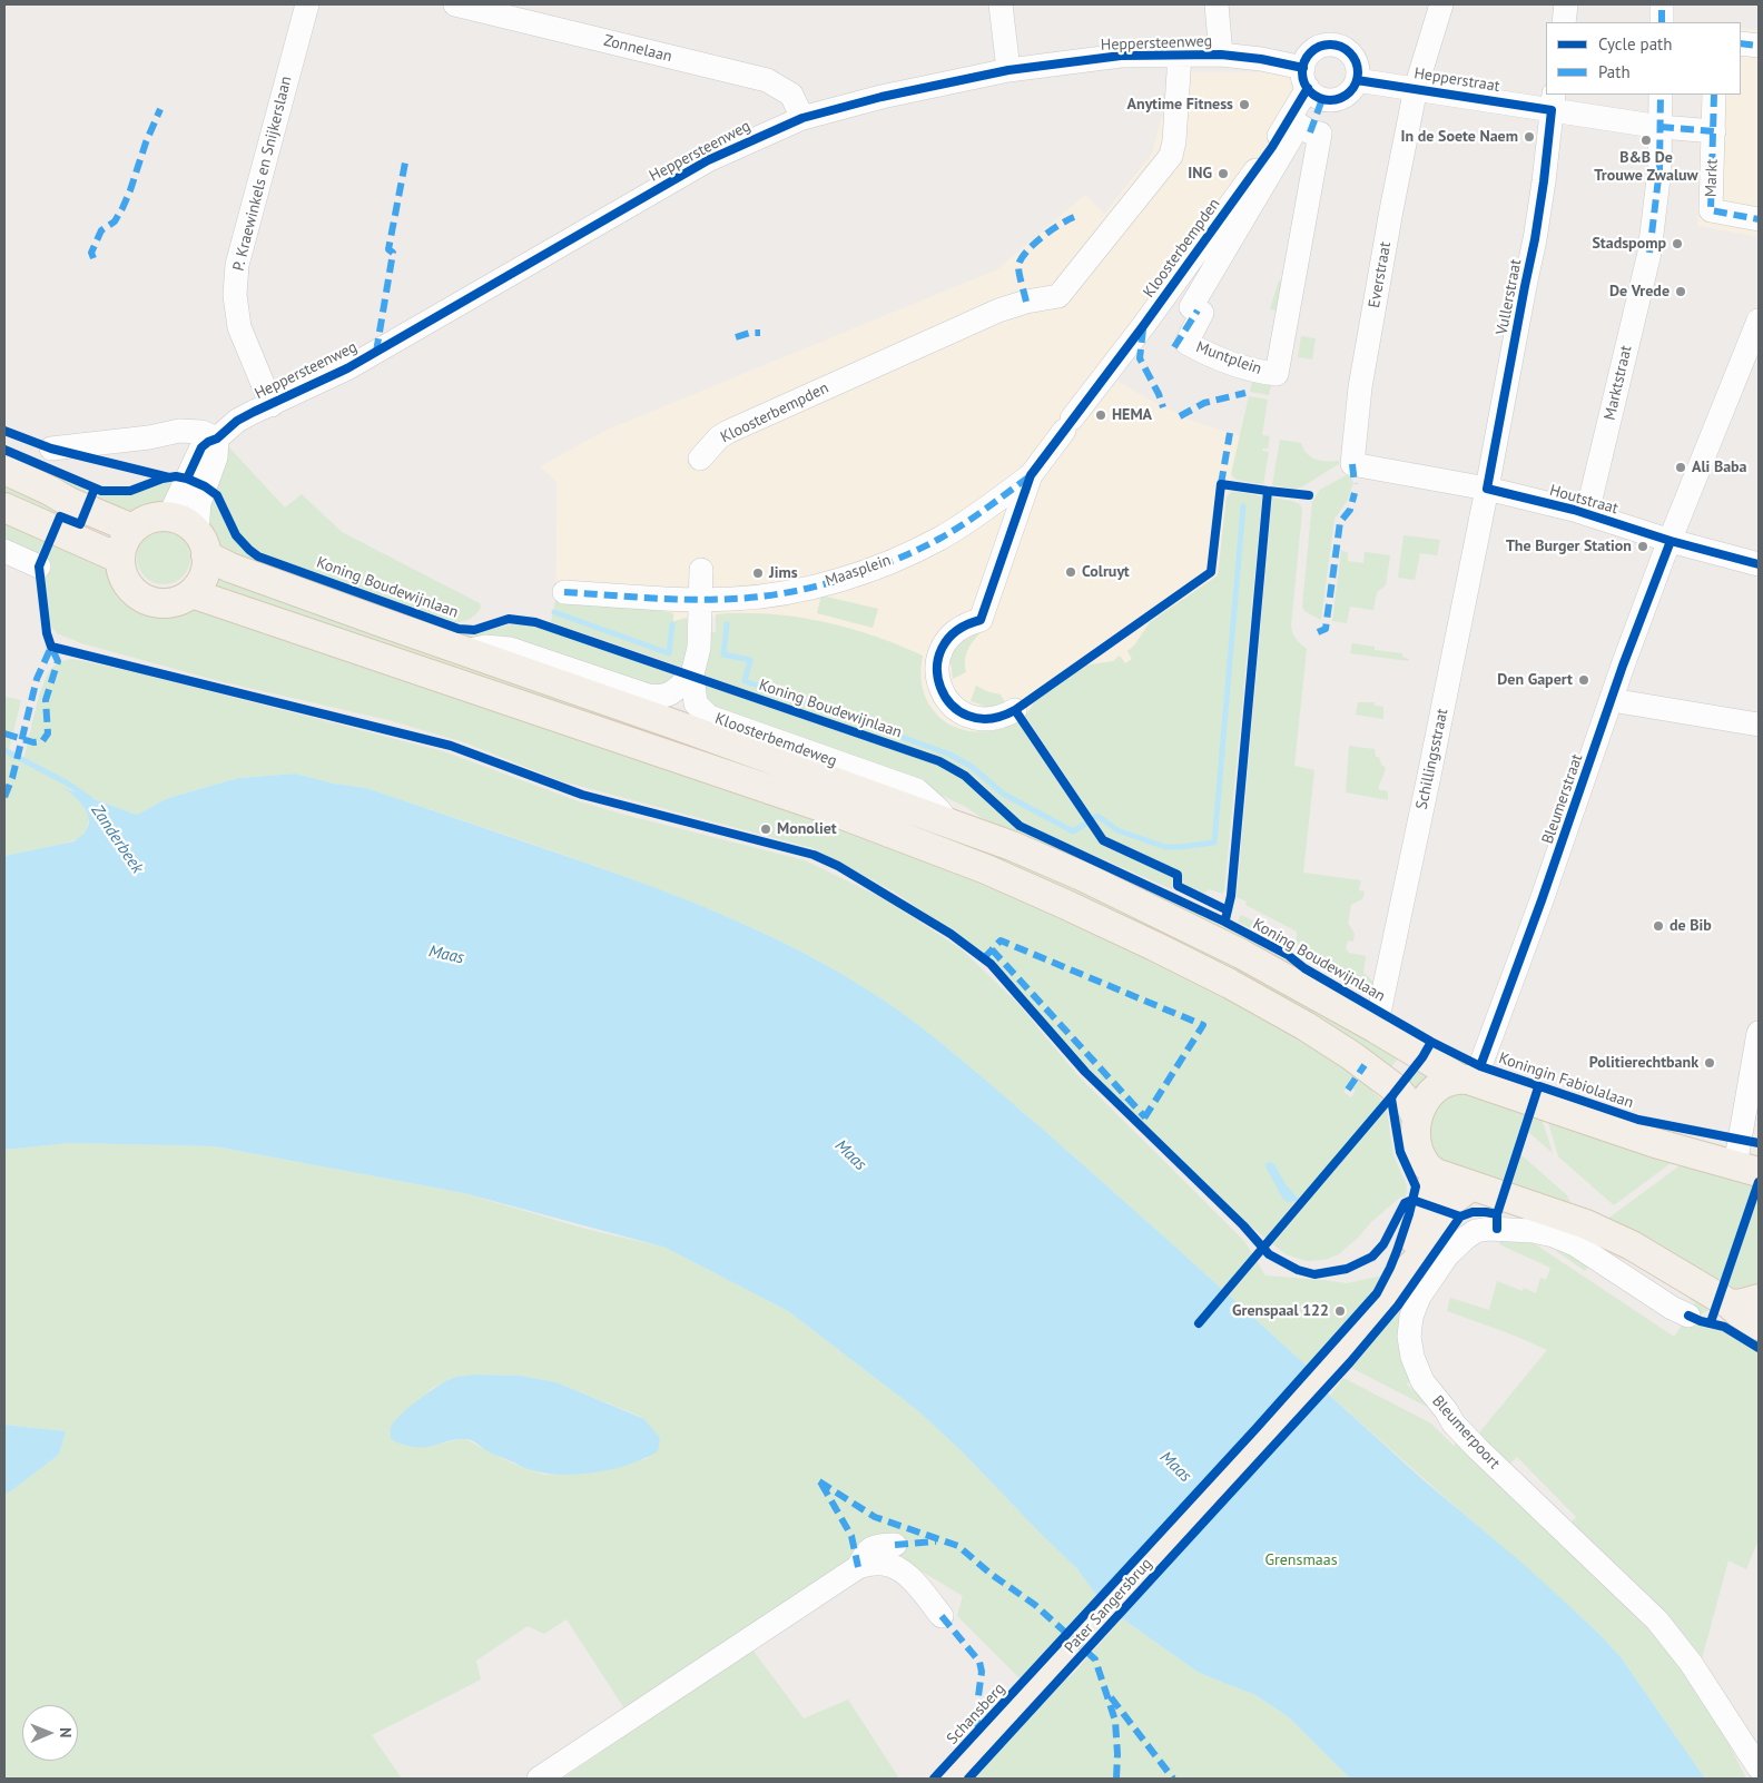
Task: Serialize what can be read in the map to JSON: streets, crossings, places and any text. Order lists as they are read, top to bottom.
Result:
{
  "streets": {
    "main road": ["Koning Boudewijnlaan", "Pater Sangersbrug", "Schansberg"],
    "street": [
      "Heppersteenweg",
      "Zonnelaan",
      "Hepperstraat",
      "P. Kraewinkels en Snijkerslaan",
      "Markt",
      "Kloosterbempden",
      "Everstraat",
      "Vullerstraat",
      "Muntplein",
      "Marktstraat",
      "Houtstraat",
      "Maasplein",
      "Kloosterbemdeweg",
      "Schillingsstraat",
      "Bleumerstraat",
      "Bleumerpoort"
    ],
    "cycle path": ["Koningin Fabiolalaan"]
  },
  "crossings": [
    ["Heppersteenweg", "Zonnelaan"],
    ["Heppersteenweg", "Hepperstraat"],
    ["Heppersteenweg", "P. Kraewinkels en Snijkerslaan"],
    ["Heppersteenweg", "Kloosterbempden"],
    ["Heppersteenweg", "Koning Boudewijnlaan"],
    ["Hepperstraat", "Kloosterbempden"],
    ["Hepperstraat", "Everstraat"],
    ["Hepperstraat", "Vullerstraat"],
    ["Hepperstraat", "Marktstraat"],
    ["Kloosterbempden", "Maasplein"],
    ["Everstraat", "Houtstraat"],
    ["Vullerstraat", "Houtstraat"],
    ["Vullerstraat", "Schillingsstraat"],
    ["Marktstraat", "Houtstraat"],
    ["Houtstraat", "Schillingsstraat"],
    ["Houtstraat", "Bleumerstraat"],
    ["Koning Boudewijnlaan", "Kloosterbemdeweg"],
    ["Koning Boudewijnlaan", "Schillingsstraat"],
    ["Koning Boudewijnlaan", "Bleumerstraat"],
    ["Pater Sangersbrug", "Schansberg"]
  ],
  "water": ["Zanderbeek", "Maas"],
  "parks": ["Grensmaas"],
  "places": [
    "Anytime Fitness",
    "In de Soete Naem",
    "B&B De Trouwe Zwaluw",
    "ING",
    "Stadspomp",
    "De Vrede",
    "HEMA",
    "Ali Baba",
    "The Burger Station",
    "Colruyt",
    "Jims",
    "Den Gapert",
    "Monoliet",
    "de Bib",
    "Politierechtbank",
    "Grenspaal 122"
  ],
  "legend": ["Cycle path", "Path"],
  "north": "right"
}
